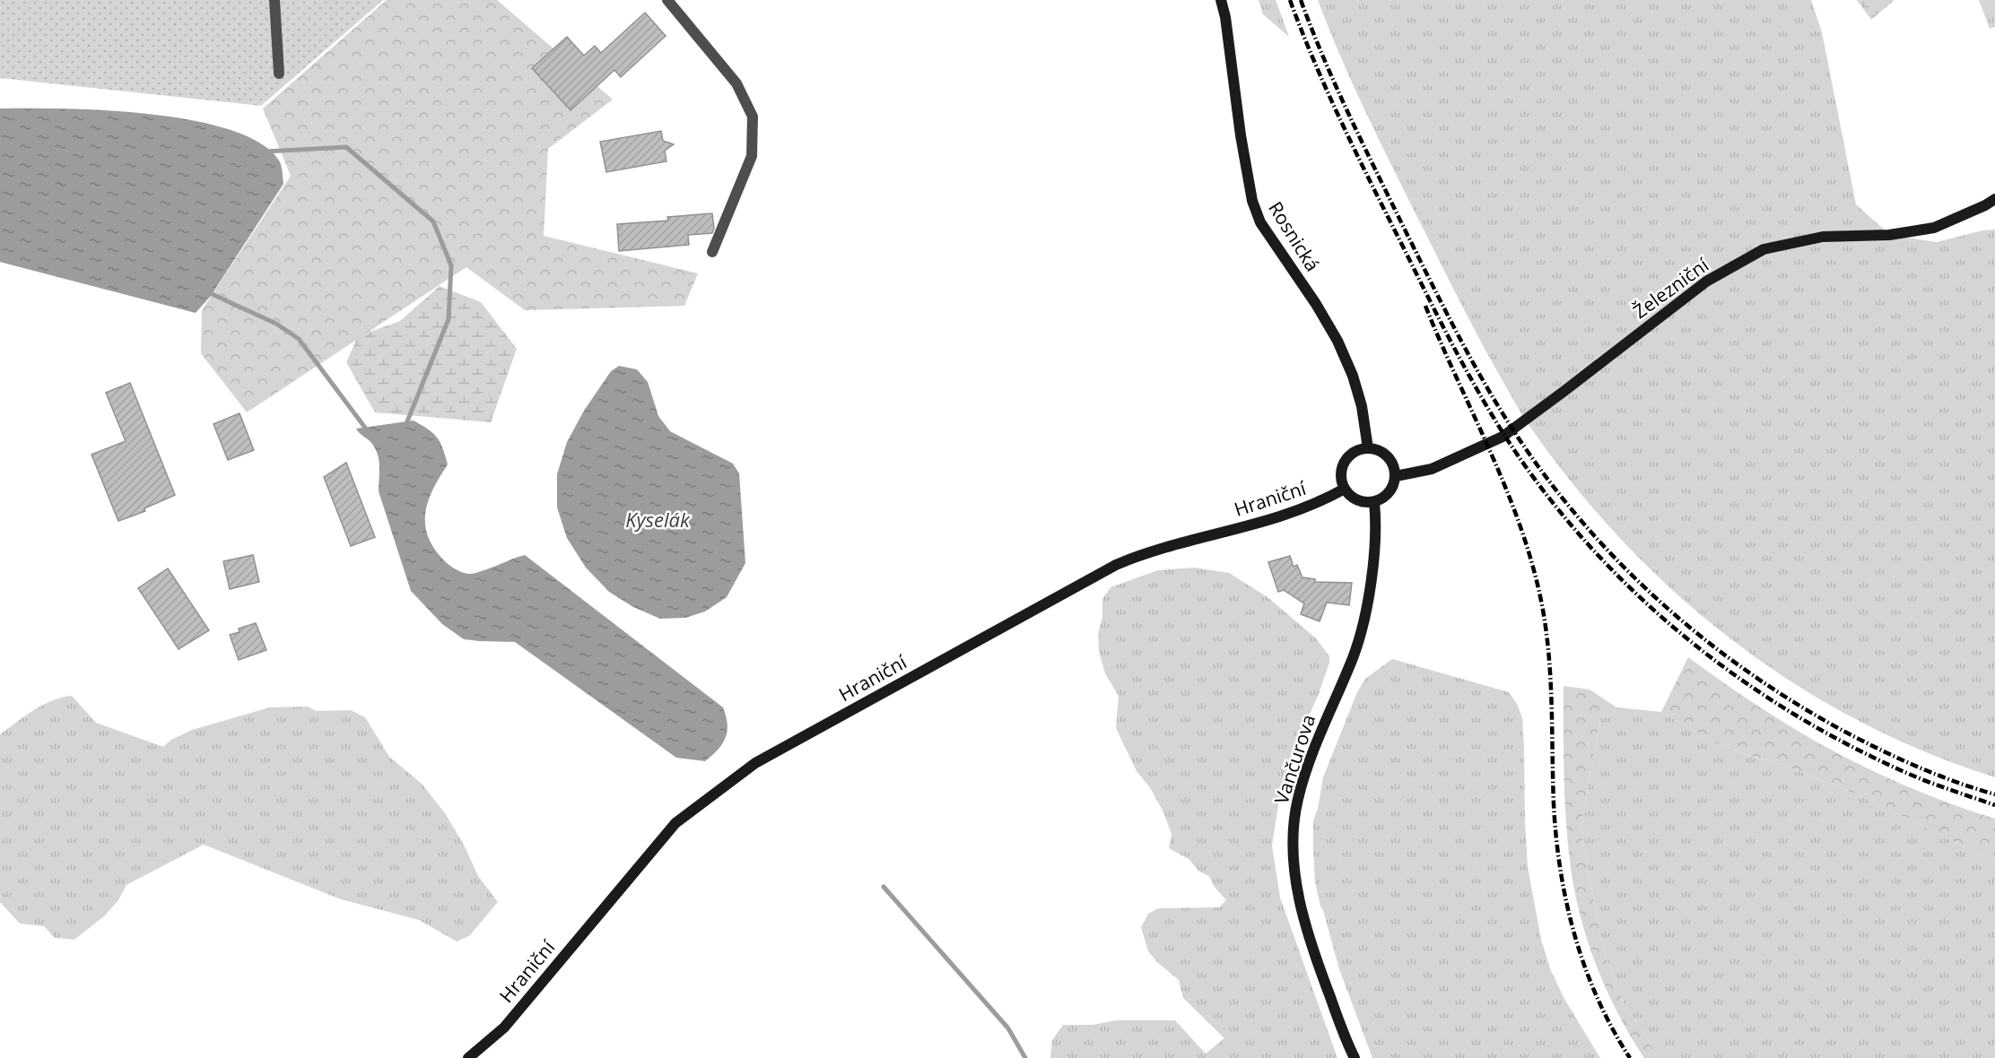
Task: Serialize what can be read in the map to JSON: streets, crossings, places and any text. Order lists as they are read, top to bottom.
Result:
{
  "streets": {
    "street": [
      "Rosnická",
      "Železniční",
      "Hraniční",
      "Vančurova"
    ]
  },
  "crossings": [
    ["Rosnická", "Železniční"],
    ["Rosnická", "Hraniční"],
    ["Rosnická", "Vančurova"],
    ["Železniční", "Hraniční"],
    ["Železniční", "Vančurova"],
    ["Hraniční", "Vančurova"]
  ],
  "water": ["Kyselák"]
}
